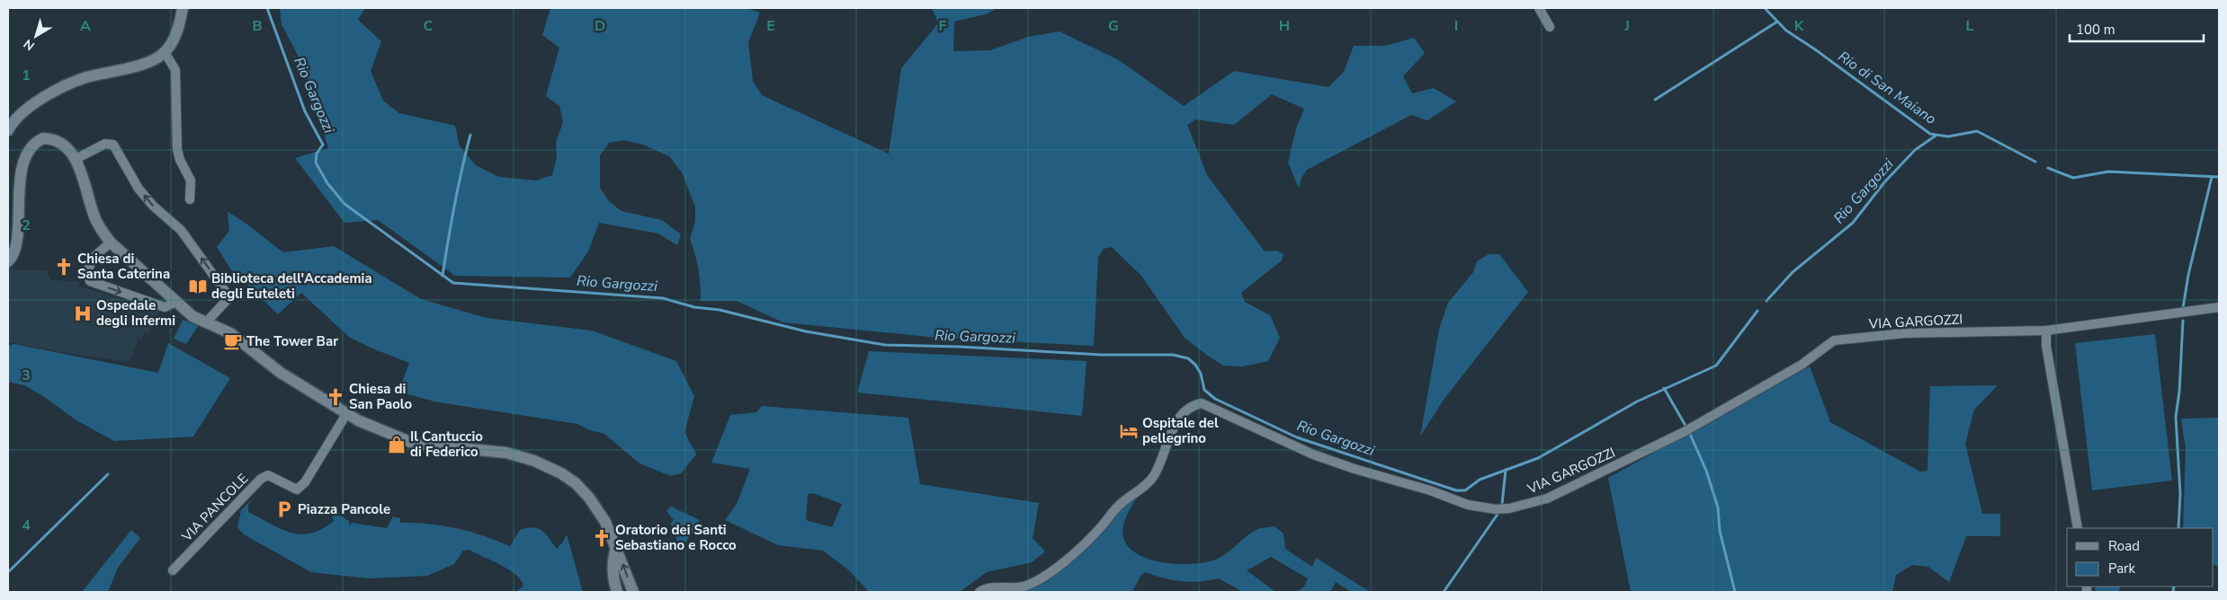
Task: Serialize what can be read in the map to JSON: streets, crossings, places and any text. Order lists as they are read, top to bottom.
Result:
{
  "streets": {
    "street": ["VIA GARGOZZI", "VIA PANCOLE"]
  },
  "water": ["Rio di San Maiano", "Rio Gargozzi"],
  "places": {
    "church": ["Chiesa di Santa Caterina", "Chiesa di San Paolo", "Oratorio dei Santi Sebastiano e Rocco"],
    "library": ["Biblioteca dell'Accademia degli Euteleti"],
    "hospital": ["Ospedale degli Infermi"],
    "cafe": ["The Tower Bar"],
    "hotel": ["Ospitale del pellegrino"],
    "shop": ["Il Cantuccio di Federico"],
    "parking": ["Piazza Pancole"]
  },
  "legend": ["Road", "Park"],
  "scale_bar": "100 m",
  "north": "bottom left",
  "grid": {
    "columns": [
      "A",
      "B",
      "C",
      "D",
      "E",
      "F",
      "G",
      "H",
      "I",
      "J",
      "K",
      "L"
    ],
    "rows": [
      "1",
      "2",
      "3",
      "4"
    ]
  }
}
